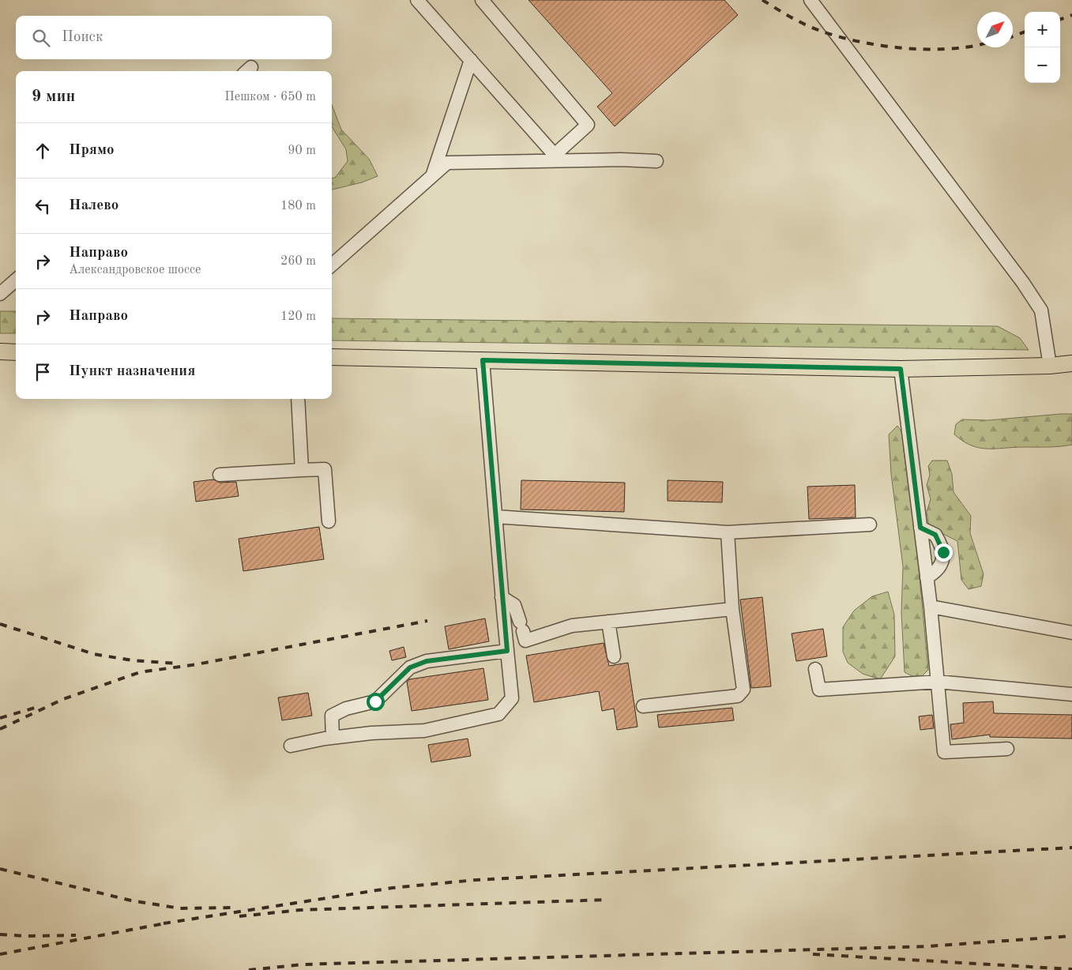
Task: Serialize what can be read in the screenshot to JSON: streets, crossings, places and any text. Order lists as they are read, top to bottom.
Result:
{
  "north": "top right",
  "page": {
    "map_buttons": ["+", "−"],
    "search": "Поиск",
    "heading": ["9 мин", "Пешком · 650 m"],
    "list": [
      ["Прямо", "90 m"],
      ["Налево", "180 m"],
      ["Направо", "Александровское шоссе", "260 m"],
      ["Направо", "120 m"],
      "Пункт назначения"
    ]
  }
}
